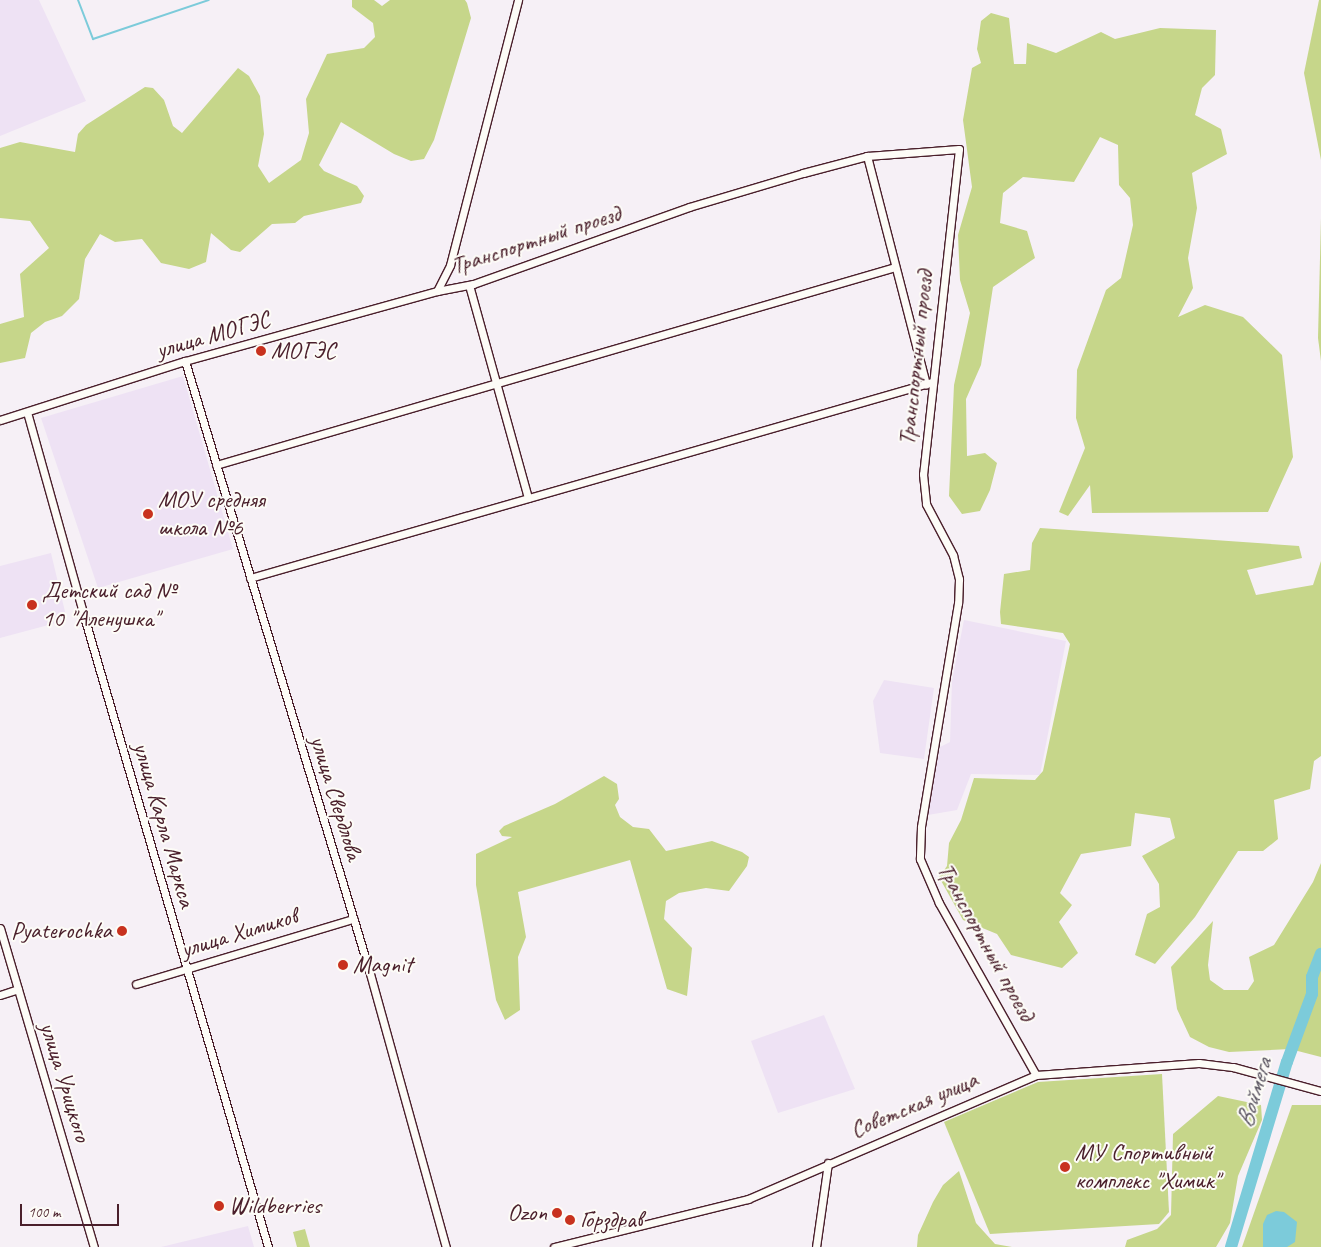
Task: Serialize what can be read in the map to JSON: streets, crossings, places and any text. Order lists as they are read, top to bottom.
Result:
{
  "streets": {
    "street": [
      "Транспортный проезд",
      "улица МОГЭС",
      "улица Свердлова",
      "улица Карла Маркса",
      "улица Химиков",
      "улица Урицкого",
      "Советская улица"
    ]
  },
  "crossings": [
    ["Транспортный проезд", "улица МОГЭС"],
    ["Транспортный проезд", "Советская улица"],
    ["улица МОГЭС", "улица Свердлова"],
    ["улица МОГЭС", "улица Карла Маркса"],
    ["улица Свердлова", "улица Химиков"],
    ["улица Карла Маркса", "улица Химиков"]
  ],
  "water": ["Воймега"],
  "places": [
    "МОГЭС",
    "МОУ средняя школа №6",
    "Детский сад № 10 \"Аленушка\"",
    "Pyaterochka",
    "Magnit",
    "МУ Спортивный комплекс \"Химик\"",
    "Wildberries",
    "Ozon",
    "Горздрав"
  ],
  "scale_bar": "100 m"
}
